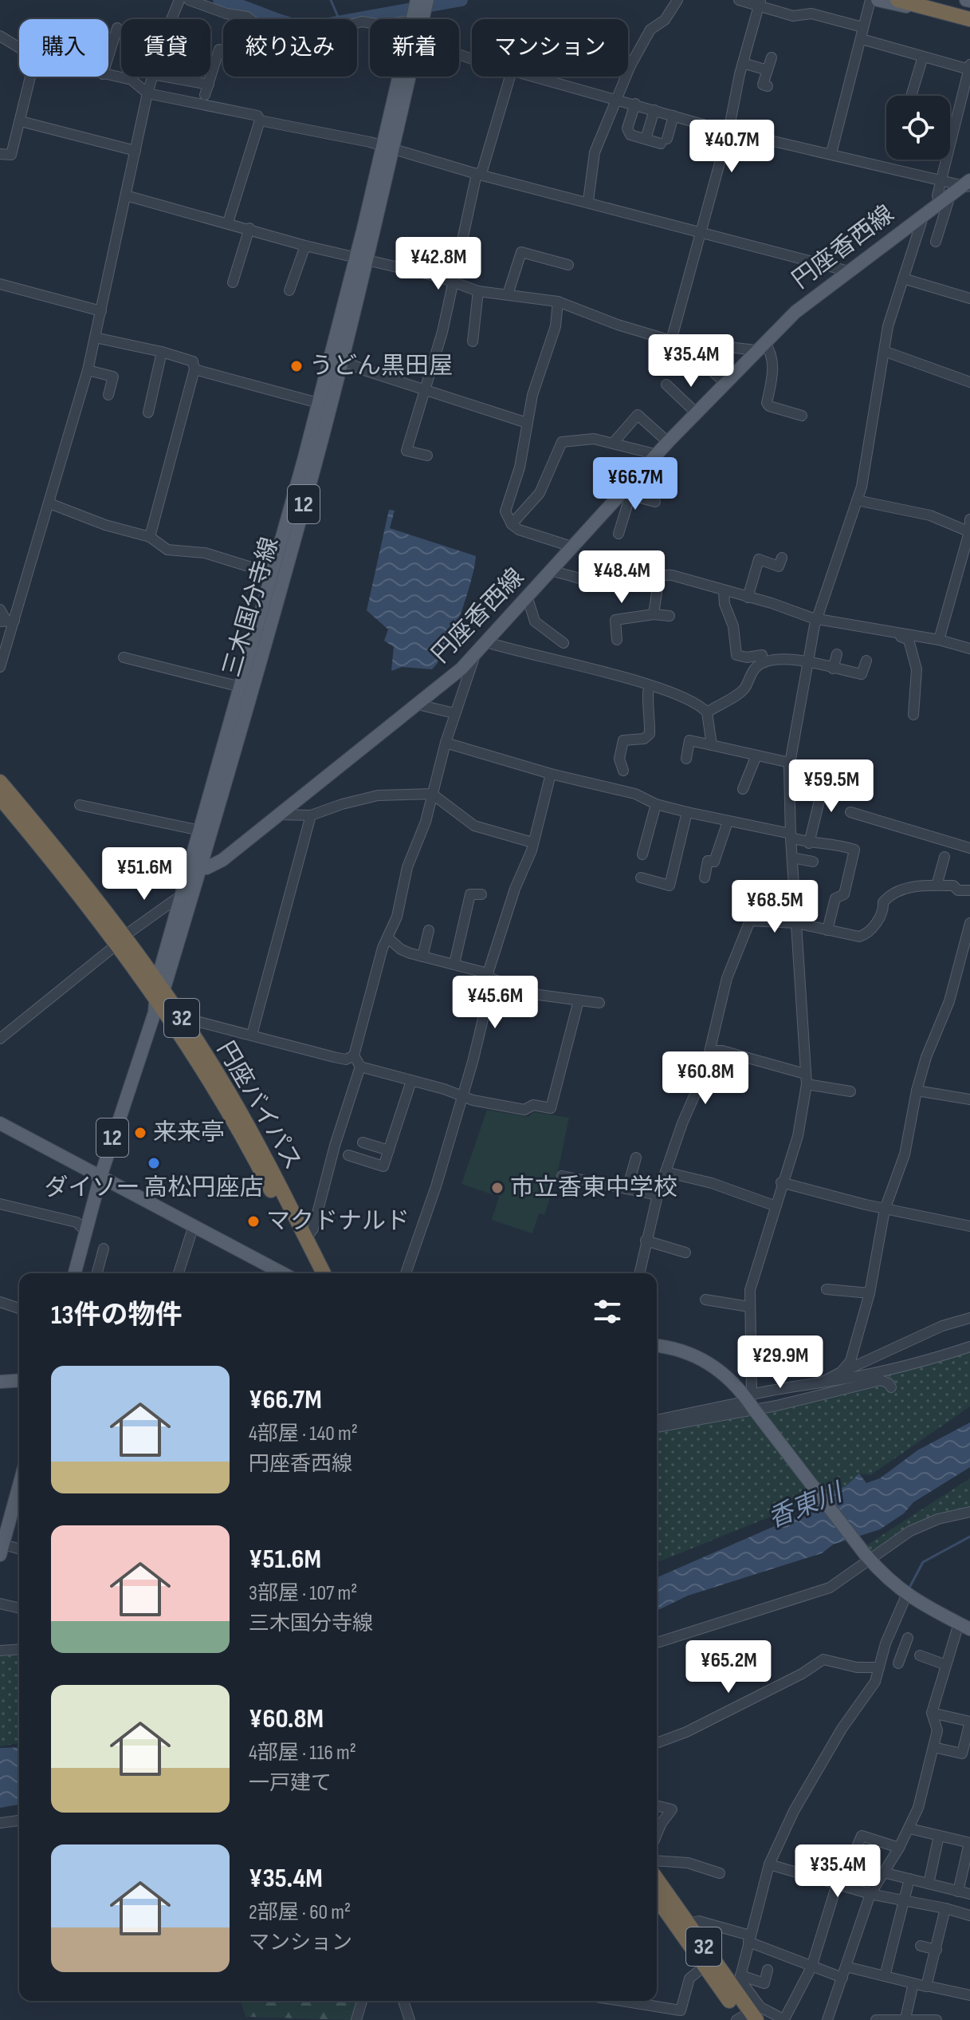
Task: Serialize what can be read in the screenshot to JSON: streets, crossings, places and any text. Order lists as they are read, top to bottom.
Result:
{
  "streets": {
    "highway": ["32", "円座バイパス"],
    "main road": ["円座香西線", "12", "三木国分寺線"]
  },
  "crossings": [
    ["円座香西線", "三木国分寺線"],
    ["三木国分寺線", "円座バイパス"]
  ],
  "water": ["香東川"],
  "places": [
    "うどん黒田屋",
    "来来亭",
    "ダイソー 高松円座店",
    "市立香東中学校",
    "マクドナルド"
  ],
  "page": {
    "chip": [
      "購入",
      "賃貸",
      "絞り込み",
      "新着",
      "マンション"
    ],
    "price": [
      "¥40.7M",
      "¥42.8M",
      "¥35.4M",
      "¥66.7M",
      "¥48.4M",
      "¥59.5M",
      "¥51.6M",
      "¥68.5M",
      "¥45.6M",
      "¥60.8M",
      "¥29.9M",
      "¥65.2M",
      "¥35.4M"
    ],
    "heading": "13件の物件",
    "list": [
      {
        "name": "¥66.7M",
        "note": "4部屋 · 140 m² · 円座香西線"
      },
      {
        "name": "¥51.6M",
        "note": "3部屋 · 107 m² · 三木国分寺線"
      },
      {
        "name": "¥60.8M",
        "note": "4部屋 · 116 m² · 一戸建て"
      },
      {
        "name": "¥35.4M",
        "note": "2部屋 · 60 m² · マンション"
      }
    ]
  }
}
